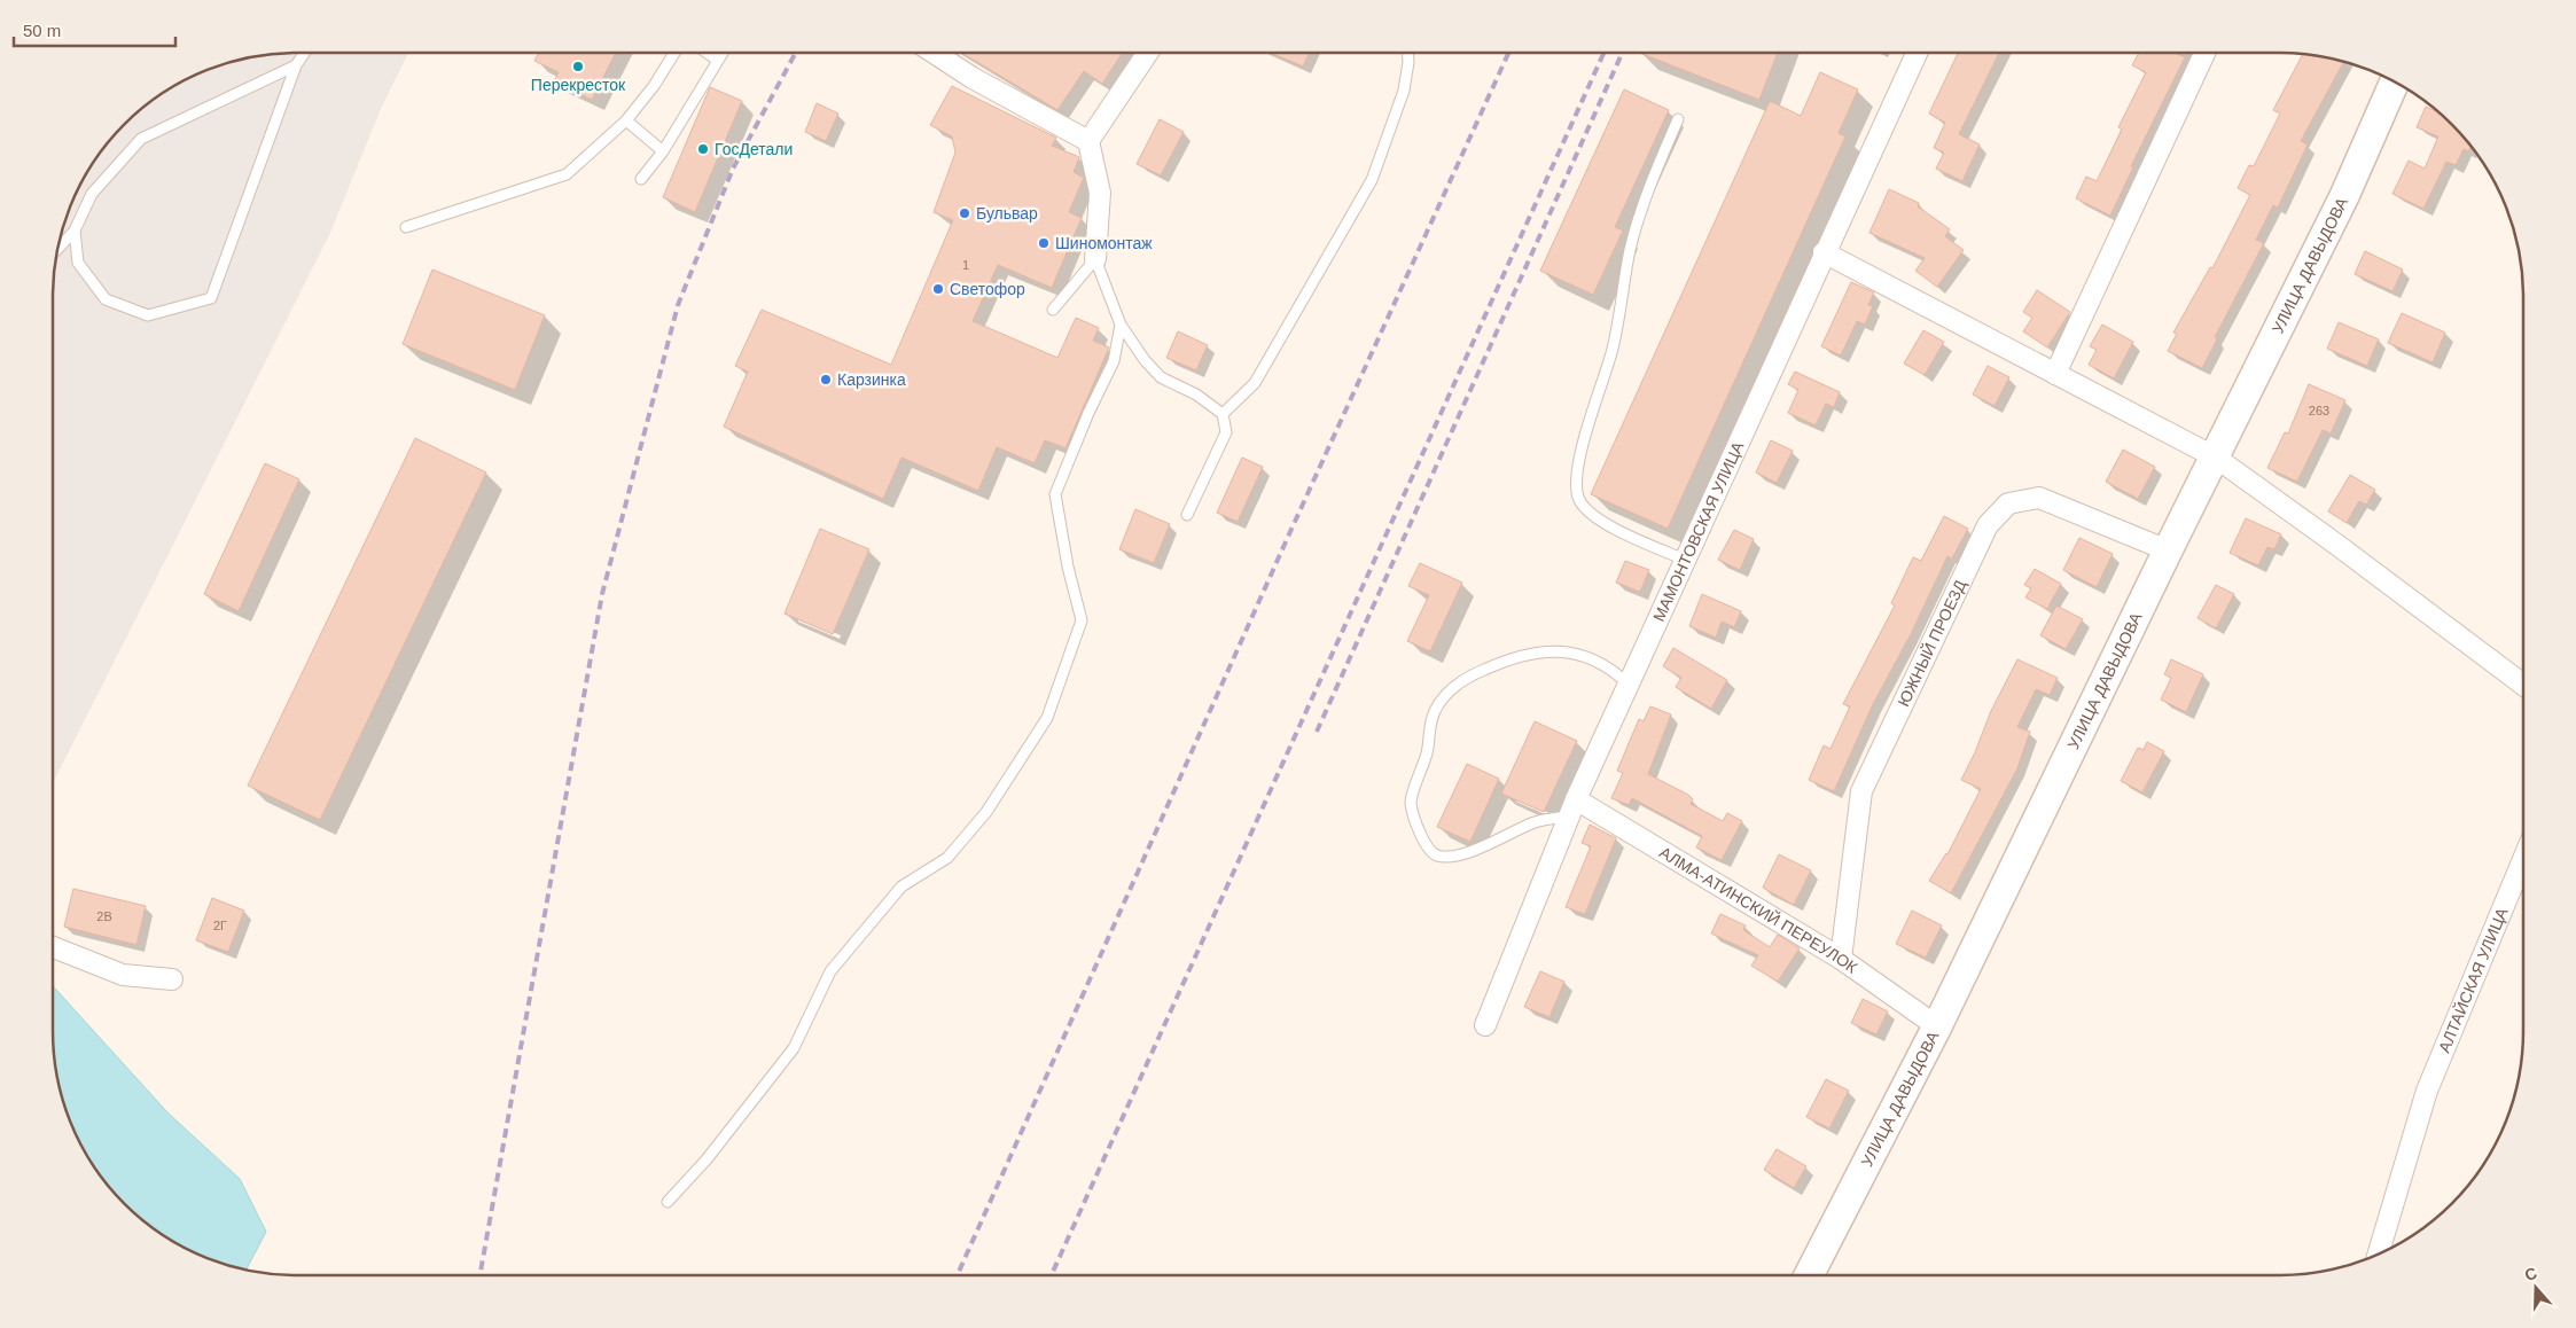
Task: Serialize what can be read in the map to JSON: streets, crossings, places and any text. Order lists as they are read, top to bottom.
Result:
{
  "streets": {
    "main road": ["УЛИЦА ДАВЫДОВА"],
    "street": [
      "МАМОНТОВСКАЯ УЛИЦА",
      "ЮЖНЫЙ ПРОЕЗД",
      "АЛМА-АТИНСКИЙ ПЕРЕУЛОК",
      "АЛТАЙСКАЯ УЛИЦА"
    ]
  },
  "crossings": [
    ["УЛИЦА ДАВЫДОВА", "ЮЖНЫЙ ПРОЕЗД"],
    ["УЛИЦА ДАВЫДОВА", "АЛМА-АТИНСКИЙ ПЕРЕУЛОК"],
    ["МАМОНТОВСКАЯ УЛИЦА", "АЛМА-АТИНСКИЙ ПЕРЕУЛОК"],
    ["ЮЖНЫЙ ПРОЕЗД", "АЛМА-АТИНСКИЙ ПЕРЕУЛОК"]
  ],
  "places": [
    "Перекресток",
    "ГосДетали",
    "Бульвар",
    "Шиномонтаж",
    "Светофор",
    "Карзинка"
  ],
  "house_numbers": [
    "1",
    "263",
    "2В",
    "2Г"
  ],
  "scale_bar": "50 m",
  "north": "top"
}
